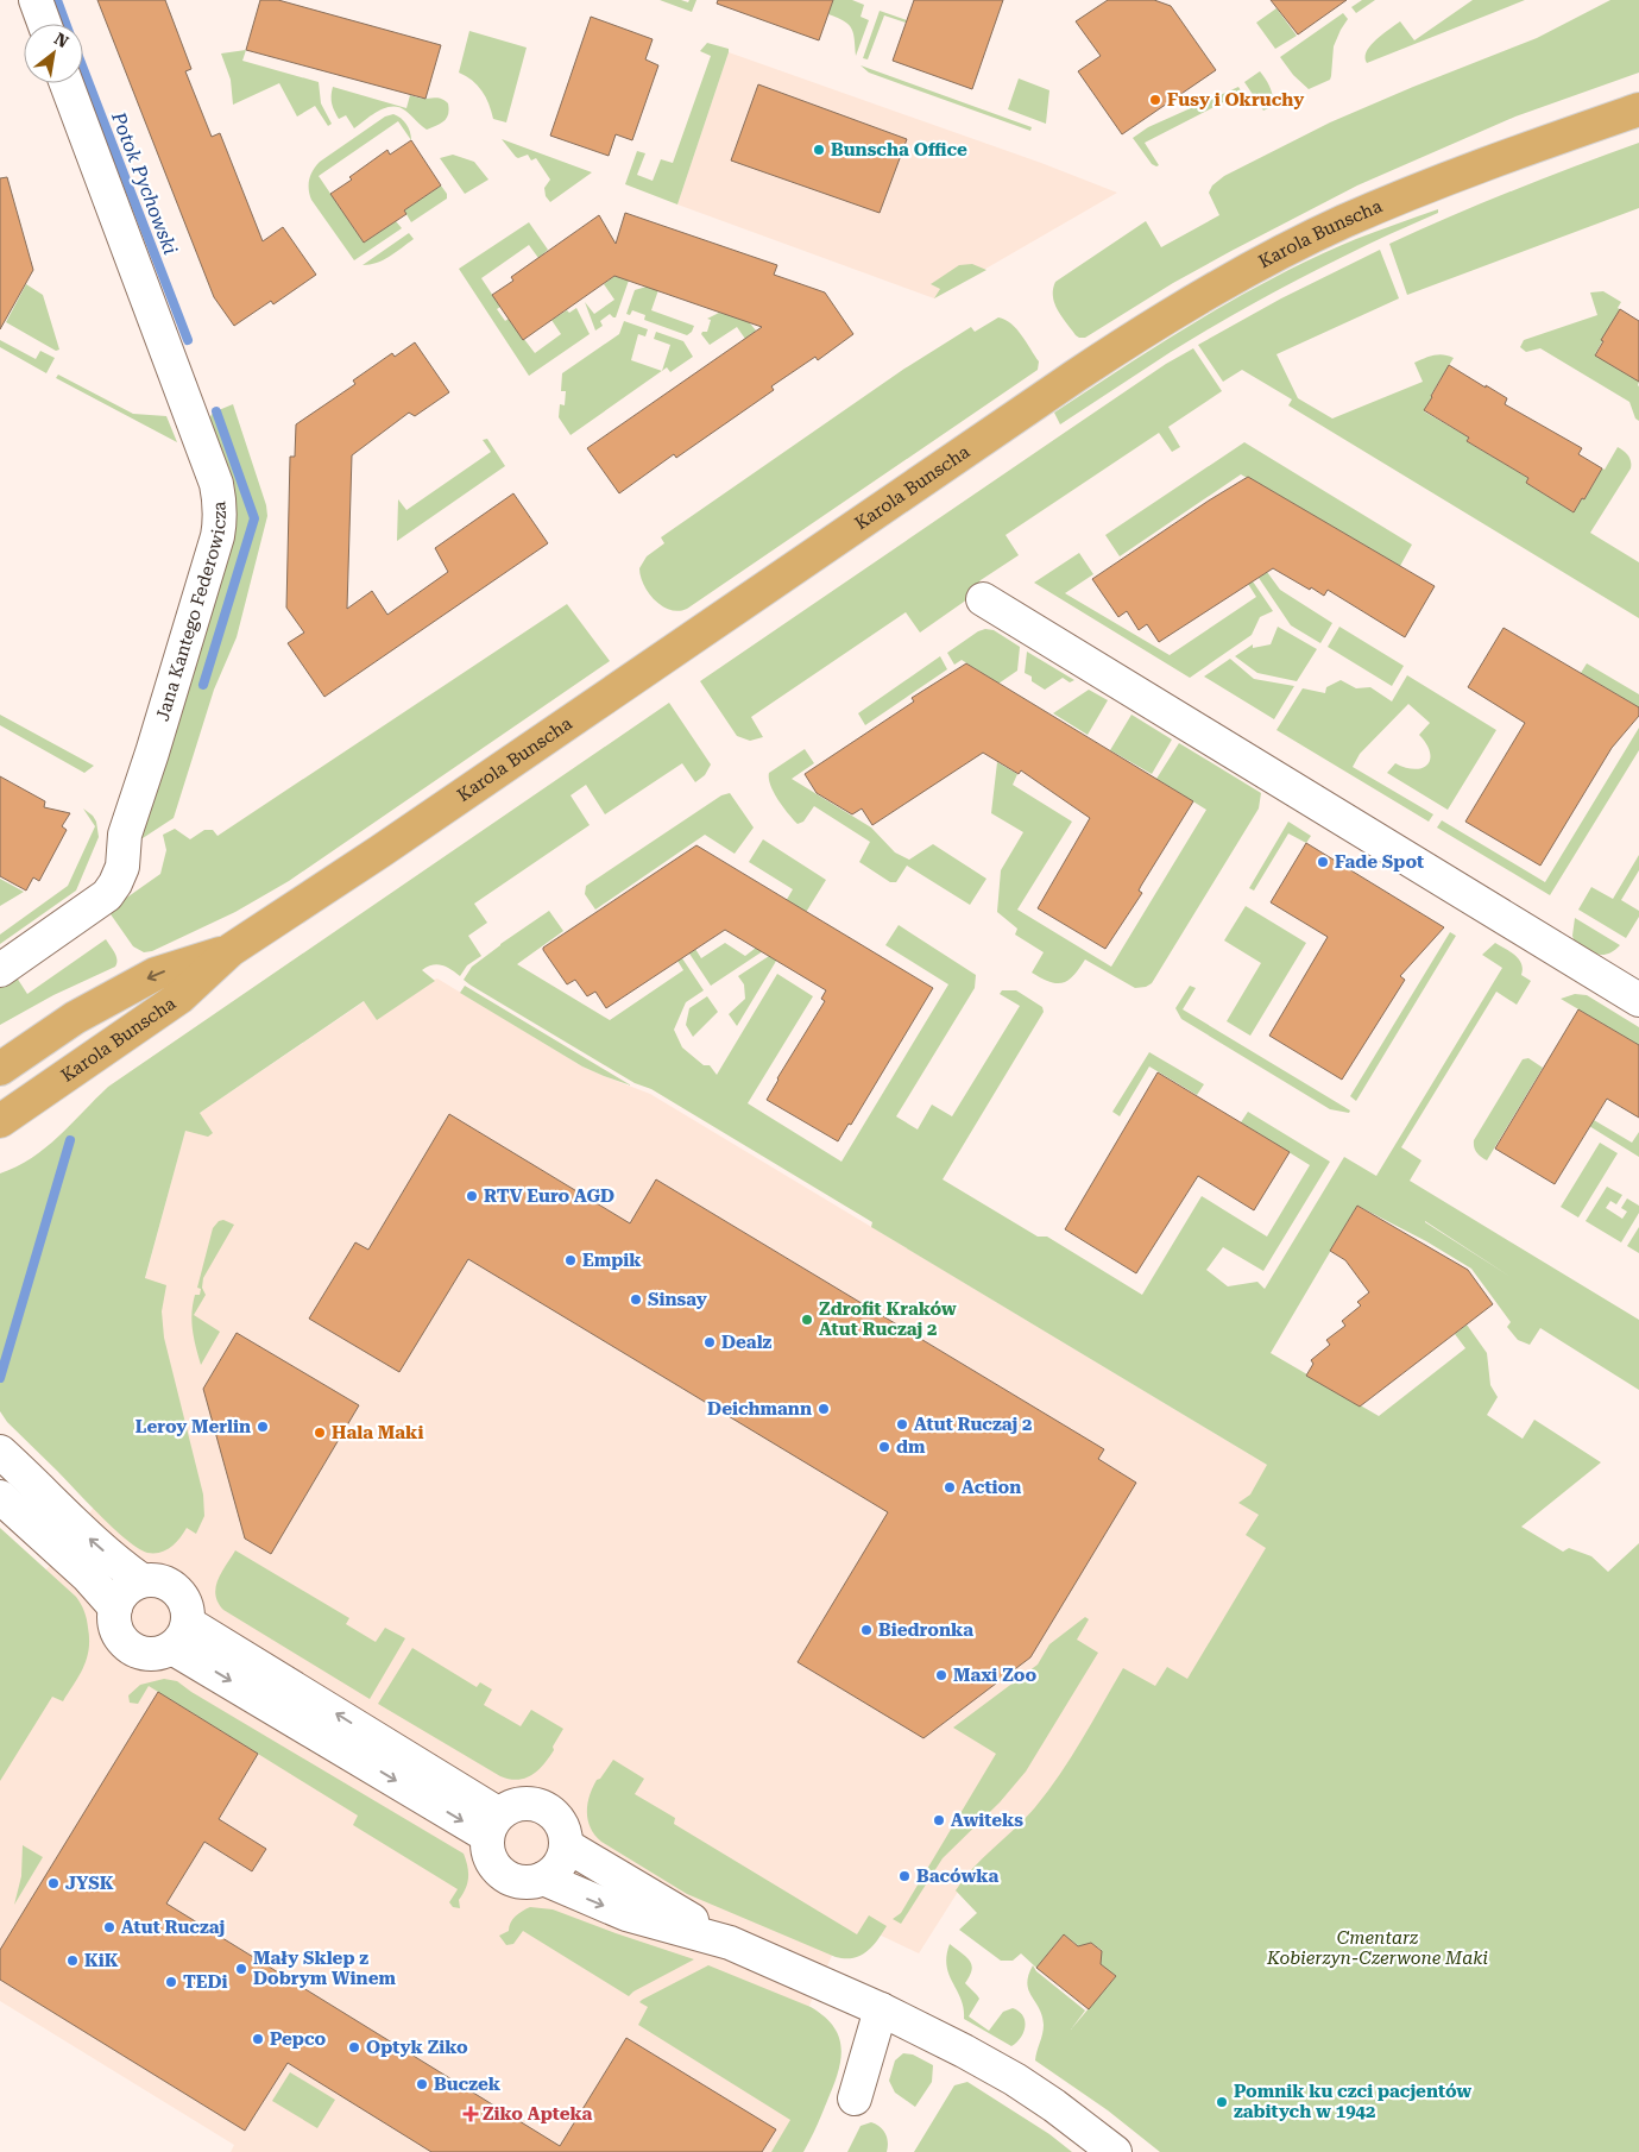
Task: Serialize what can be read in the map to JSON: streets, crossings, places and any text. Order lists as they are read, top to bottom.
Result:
{
  "streets": {
    "main road": ["Karola Bunscha"],
    "street": ["Jana Kantego Federowicza"]
  },
  "water": ["Potok Pychowski"],
  "parks": ["Cmentarz Kobierzyn-Czerwone Maki"],
  "places": {
    "other": [
      "Fusy i Okruchy",
      "Bunscha Office",
      "Fade Spot",
      "RTV Euro AGD",
      "Empik",
      "Sinsay",
      "Zdrofit Kraków Atut Ruczaj 2",
      "Dealz",
      "Deichmann",
      "Atut Ruczaj 2",
      "Leroy Merlin",
      "Hala Maki",
      "dm",
      "Action",
      "Biedronka",
      "Maxi Zoo",
      "Awiteks",
      "Bacówka",
      "JYSK",
      "Atut Ruczaj",
      "KiK",
      "Mały Sklep z Dobrym Winem",
      "TEDi",
      "Pepco",
      "Optyk Ziko",
      "Buczek",
      "Pomnik ku czci pacjentów zabitych w 1942"
    ],
    "health": ["Ziko Apteka"]
  },
  "north": "top right"
}
